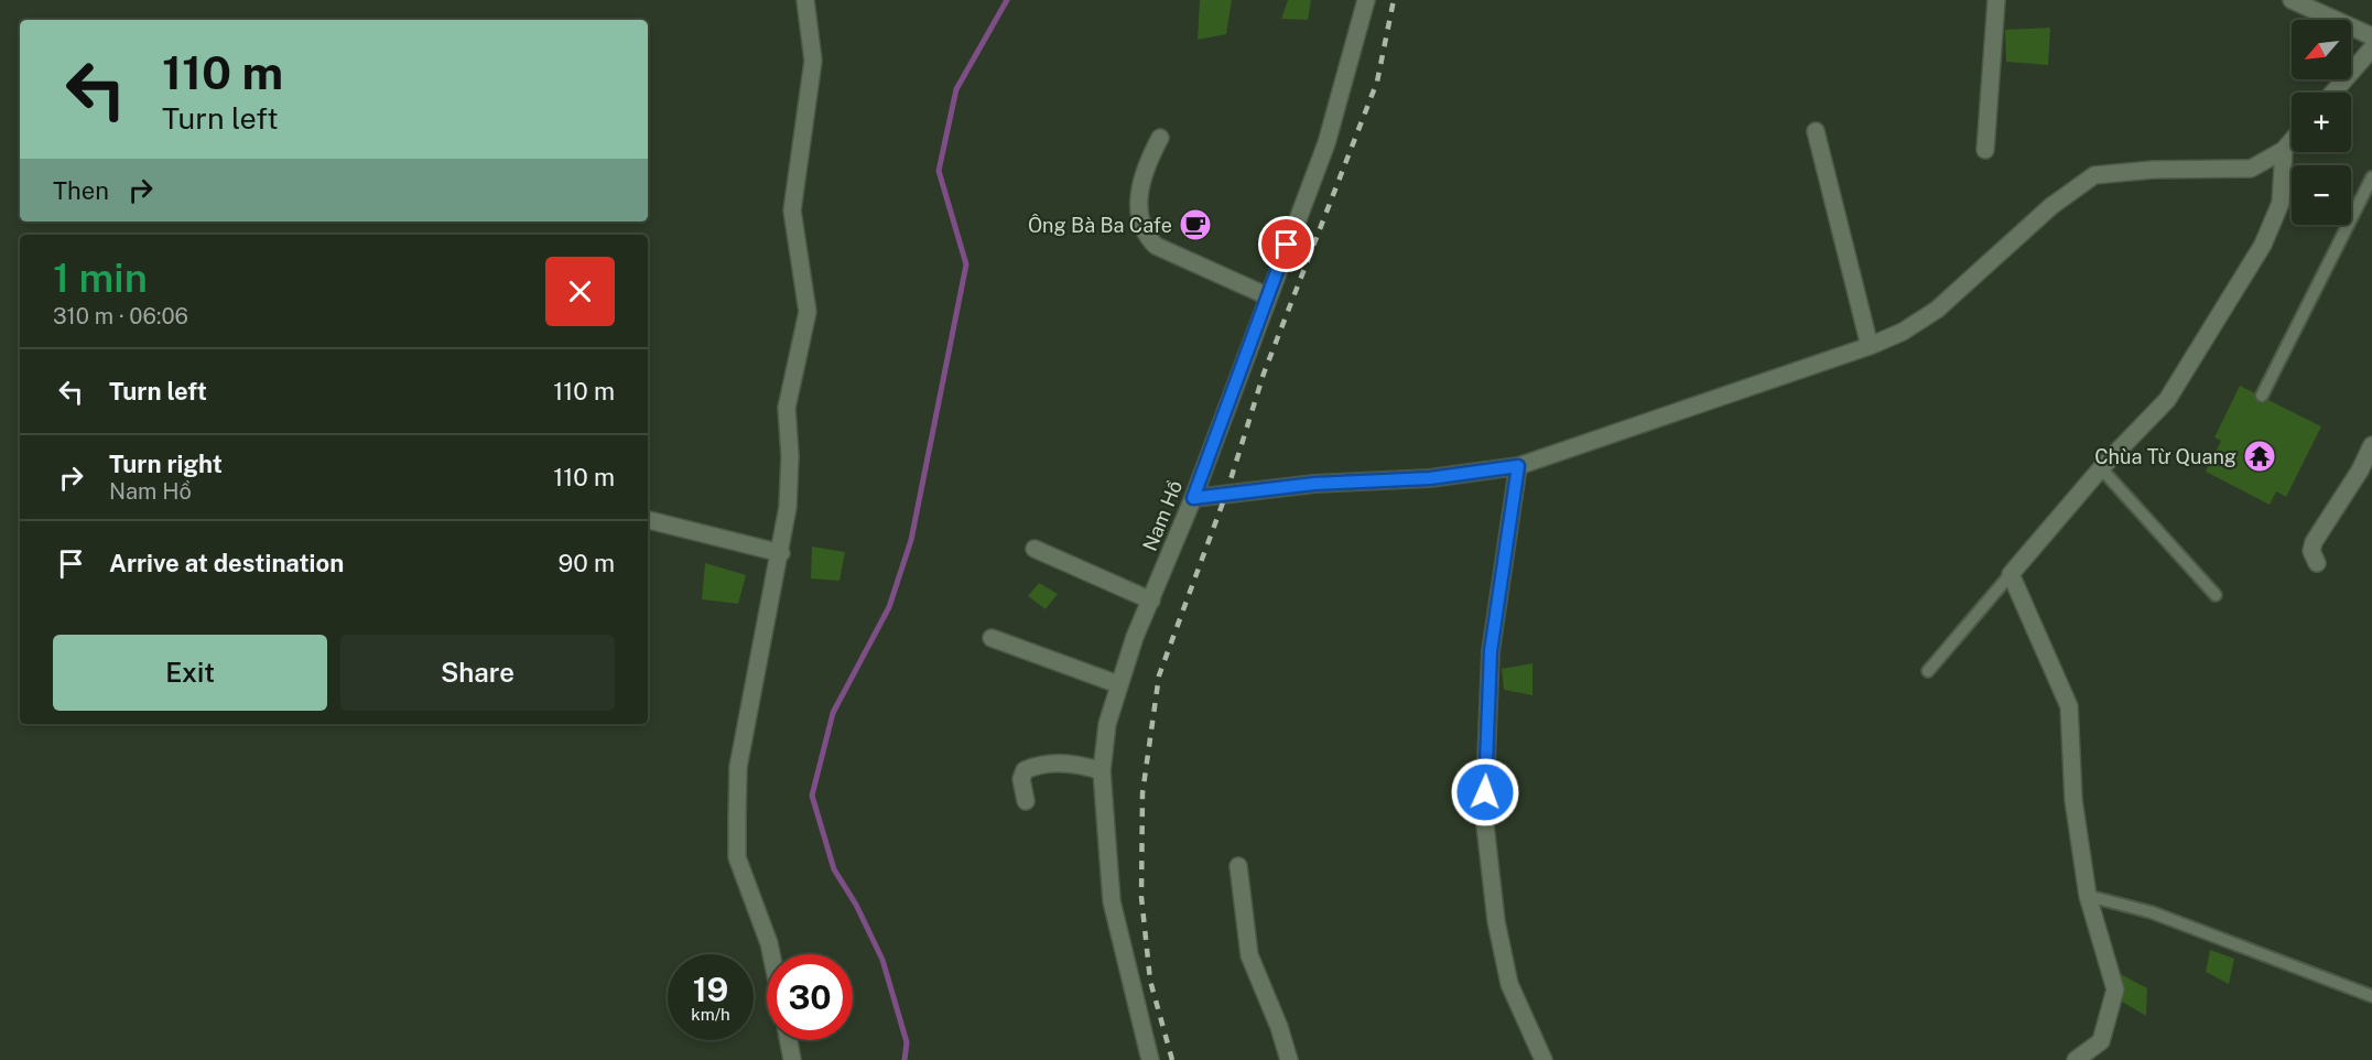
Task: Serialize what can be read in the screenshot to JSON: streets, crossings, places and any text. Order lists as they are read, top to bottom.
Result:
{
  "streets": {
    "street": ["Nam Hồ"]
  },
  "places": {
    "cafe": ["Ông Bà Ba Cafe"],
    "temple": ["Chùa Từ Quang"]
  },
  "north": "bottom left",
  "page": {
    "map_buttons": ["+", "−"],
    "turn": ["110 m", "Turn left"],
    "then": "Then",
    "heading": ["1 min", "310 m · 06:06"],
    "list": [
      {
        "name": "Turn left",
        "value": "110 m"
      },
      {
        "name": "Turn right",
        "note": "Nam Hồ",
        "value": "110 m"
      },
      {
        "name": "Arrive at destination",
        "value": "90 m"
      }
    ],
    "buttons": ["Exit", "Share"],
    "speed": "19 km/h",
    "limit": "30"
  }
}
